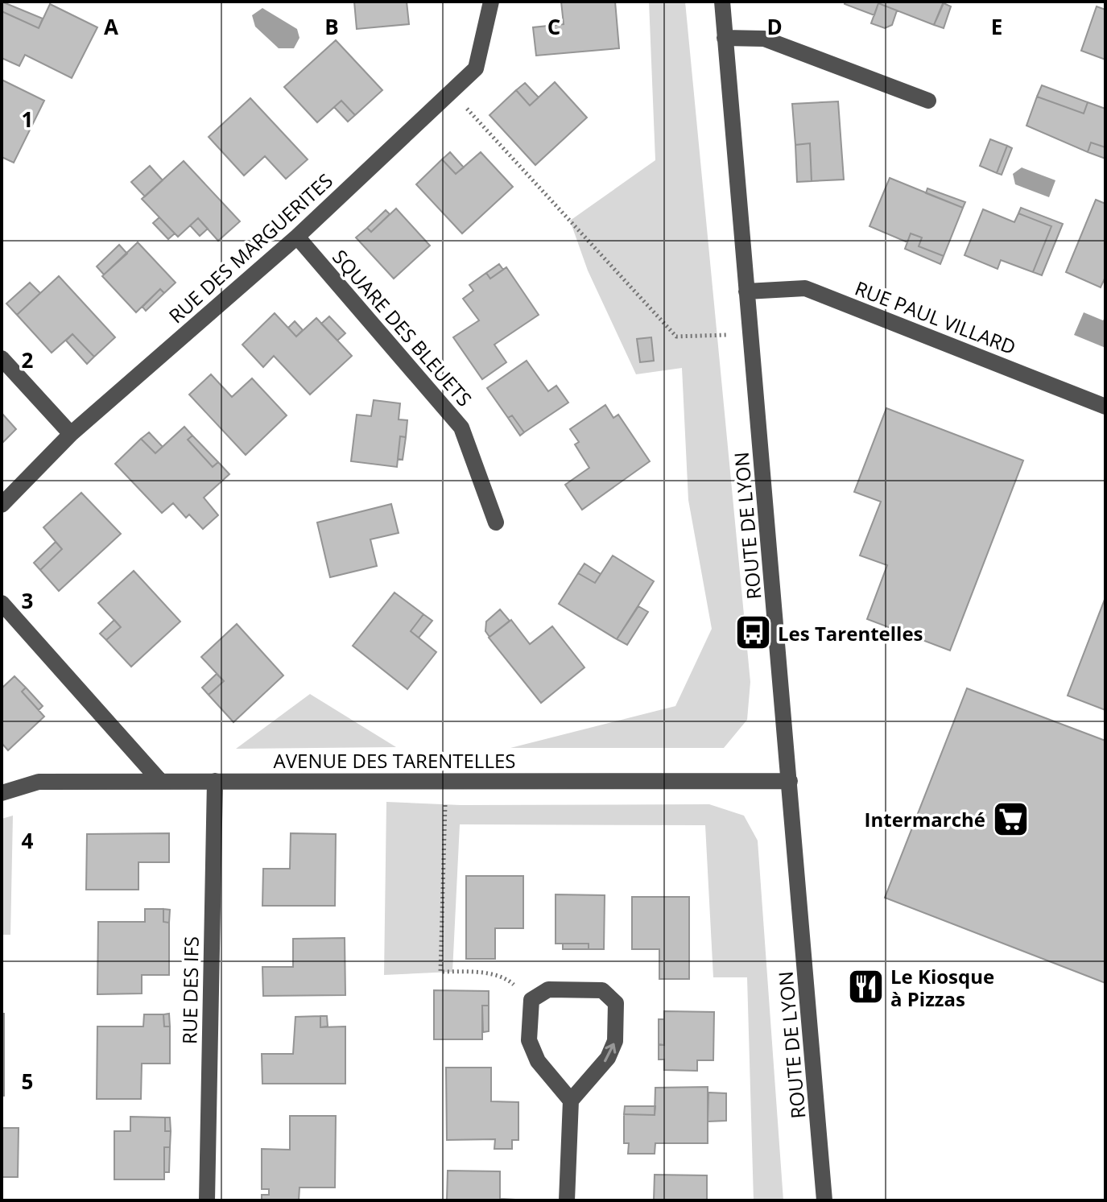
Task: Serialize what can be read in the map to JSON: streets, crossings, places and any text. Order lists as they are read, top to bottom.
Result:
{
  "streets": {
    "street": [
      "RUE DES MARGUERITES",
      "RUE PAUL VILLARD",
      "SQUARE DES BLEUETS",
      "ROUTE DE LYON",
      "AVENUE DES TARENTELLES",
      "RUE DES IFS"
    ]
  },
  "crossings": [
    ["RUE DES MARGUERITES", "SQUARE DES BLEUETS"],
    ["RUE PAUL VILLARD", "ROUTE DE LYON"],
    ["ROUTE DE LYON", "AVENUE DES TARENTELLES"],
    ["AVENUE DES TARENTELLES", "RUE DES IFS"]
  ],
  "places": {
    "bus stop": ["Les Tarentelles"],
    "supermarket": ["Intermarché"],
    "restaurant": ["Le Kiosque à Pizzas"]
  },
  "grid": {
    "columns": [
      "A",
      "B",
      "C",
      "D",
      "E"
    ],
    "rows": [
      "1",
      "2",
      "3",
      "4",
      "5"
    ]
  }
}
